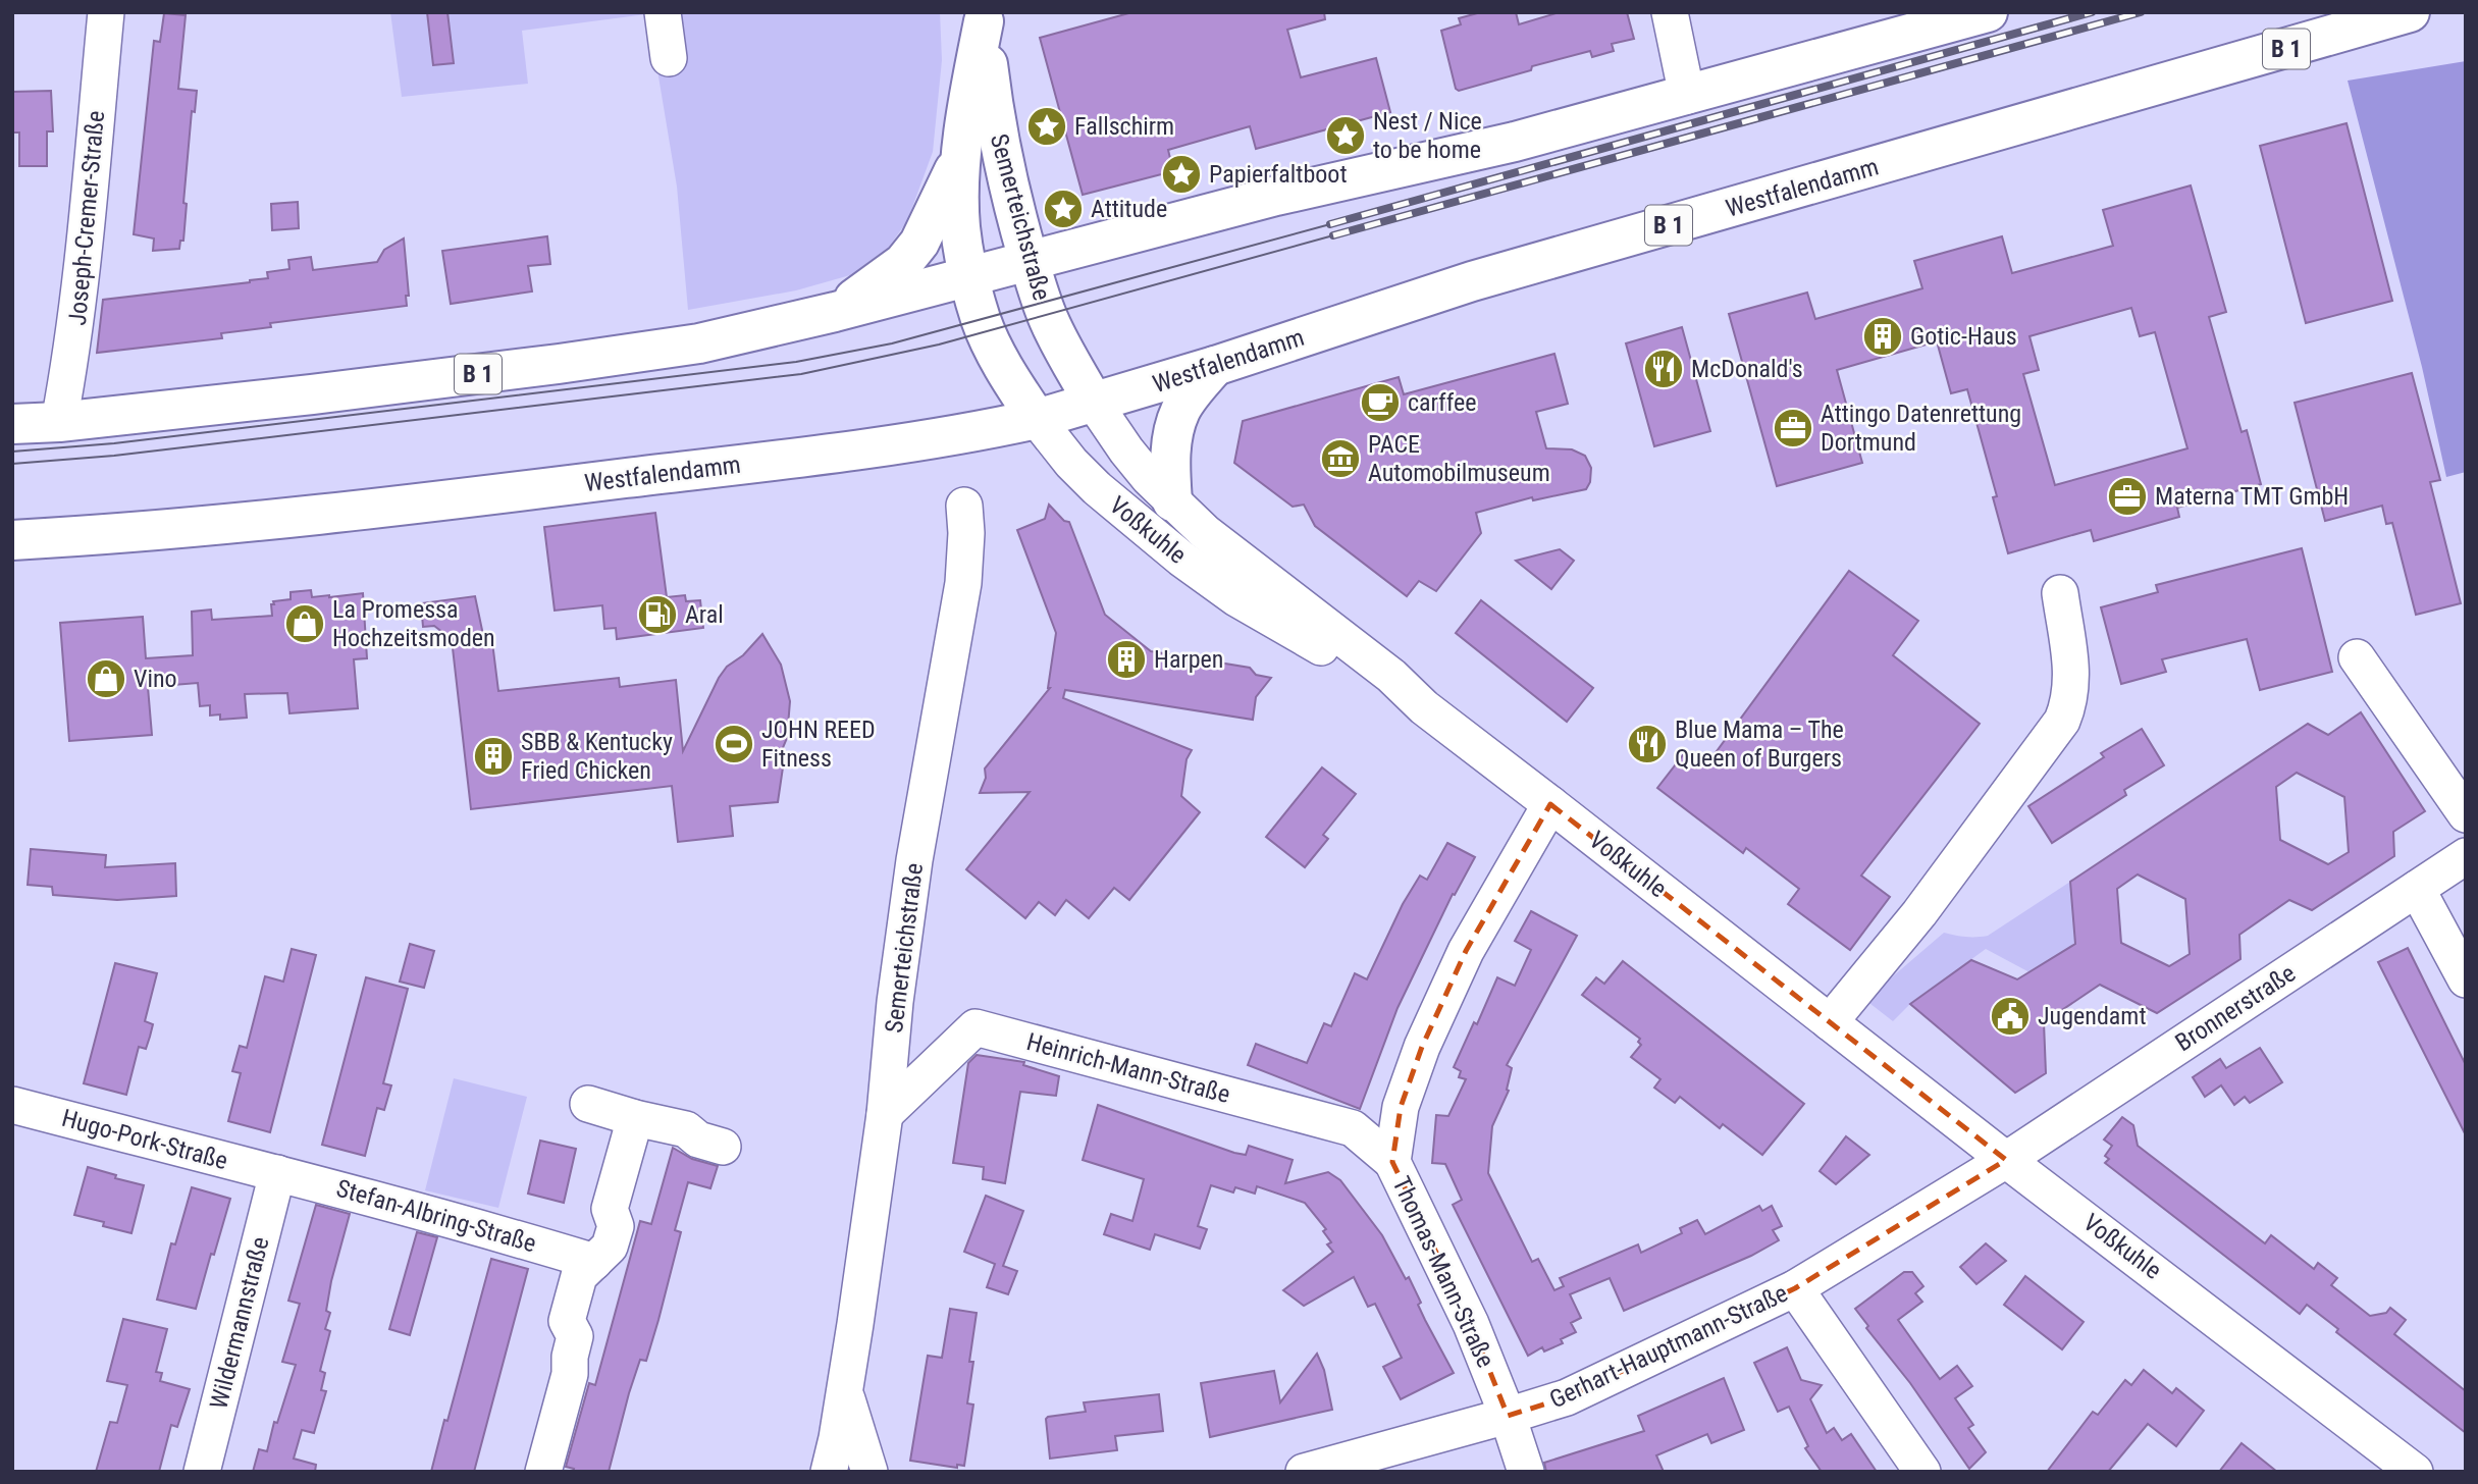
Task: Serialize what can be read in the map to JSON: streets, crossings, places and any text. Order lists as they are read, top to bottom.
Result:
{
  "streets": {
    "main road": ["B 1", "Westfalendamm", "Semerteichstraße"],
    "street": [
      "Joseph-Cremer-Straße",
      "Voßkuhle",
      "Bronnerstraße",
      "Heinrich-Mann-Straße",
      "Hugo-Pork-Straße",
      "Stefan-Albring-Straße",
      "Thomas-Mann-Straße",
      "Wildermannstraße",
      "Gerhart-Hauptmann-Straße"
    ]
  },
  "crossings": [
    ["B 1", "Semerteichstraße"],
    ["B 1", "Joseph-Cremer-Straße"],
    ["Westfalendamm", "Semerteichstraße"],
    ["Westfalendamm", "Voßkuhle"],
    ["Semerteichstraße", "Voßkuhle"],
    ["Semerteichstraße", "Heinrich-Mann-Straße"],
    ["Voßkuhle", "Bronnerstraße"],
    ["Voßkuhle", "Thomas-Mann-Straße"],
    ["Voßkuhle", "Gerhart-Hauptmann-Straße"],
    ["Bronnerstraße", "Gerhart-Hauptmann-Straße"],
    ["Heinrich-Mann-Straße", "Thomas-Mann-Straße"],
    ["Hugo-Pork-Straße", "Stefan-Albring-Straße"],
    ["Hugo-Pork-Straße", "Wildermannstraße"],
    ["Stefan-Albring-Straße", "Wildermannstraße"],
    ["Thomas-Mann-Straße", "Gerhart-Hauptmann-Straße"]
  ],
  "places": {
    "place": [
      "Fallschirm",
      "Nest / Nice to be home",
      "Papierfaltboot",
      "Attitude"
    ],
    "building": ["Gotic-Haus", "Harpen", "SBB & Kentucky Fried Chicken"],
    "restaurant": ["McDonald's", "Blue Mama – The Queen of Burgers"],
    "cafe": ["carffee"],
    "office": ["Attingo Datenrettung Dortmund", "Materna TMT GmbH"],
    "museum": ["PACE Automobilmuseum"],
    "fuel station": ["Aral"],
    "shop": ["La Promessa Hochzeitsmoden", "Vino"],
    "sports": ["JOHN REED Fitness"],
    "public building": ["Jugendamt"]
  }
}
